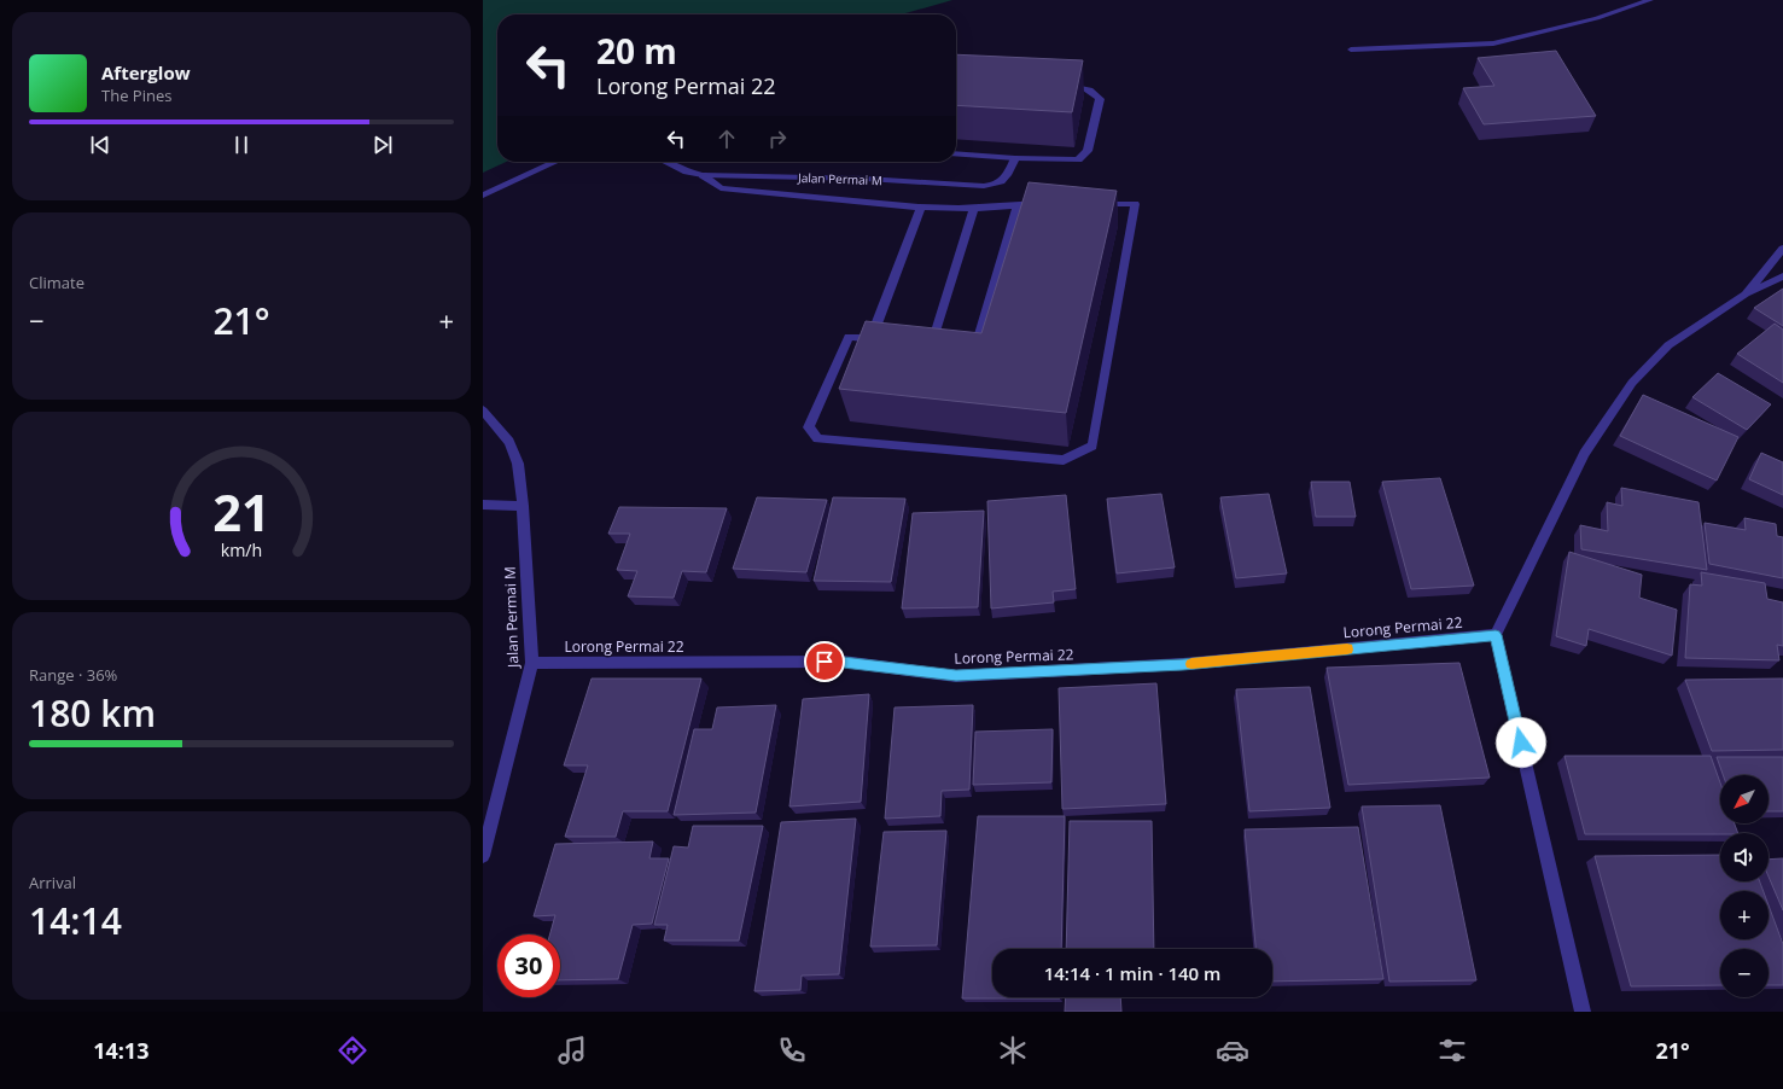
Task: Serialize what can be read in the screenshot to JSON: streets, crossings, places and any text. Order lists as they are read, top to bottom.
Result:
{
  "streets": {
    "street": ["Jalan Permai M", "Lorong Permai 22"]
  },
  "crossings": [
    ["Jalan Permai M", "Lorong Permai 22"]
  ],
  "north": "bottom left",
  "page": {
    "turn": ["20 m", "Lorong Permai 22"],
    "song": ["Afterglow", "The Pines"],
    "tile": [
      "Climate",
      ["Range · 36%", "180 km"],
      ["Arrival", "14:14"]
    ],
    "heat": ["−", "21°", "+"],
    "map_buttons": ["+", "−"],
    "limit": "30",
    "trip": "14:14 · 1 min · 140 m",
    "tabs": ["14:13", "21°"],
    "gauge": ["21", "km/h"]
  }
}
